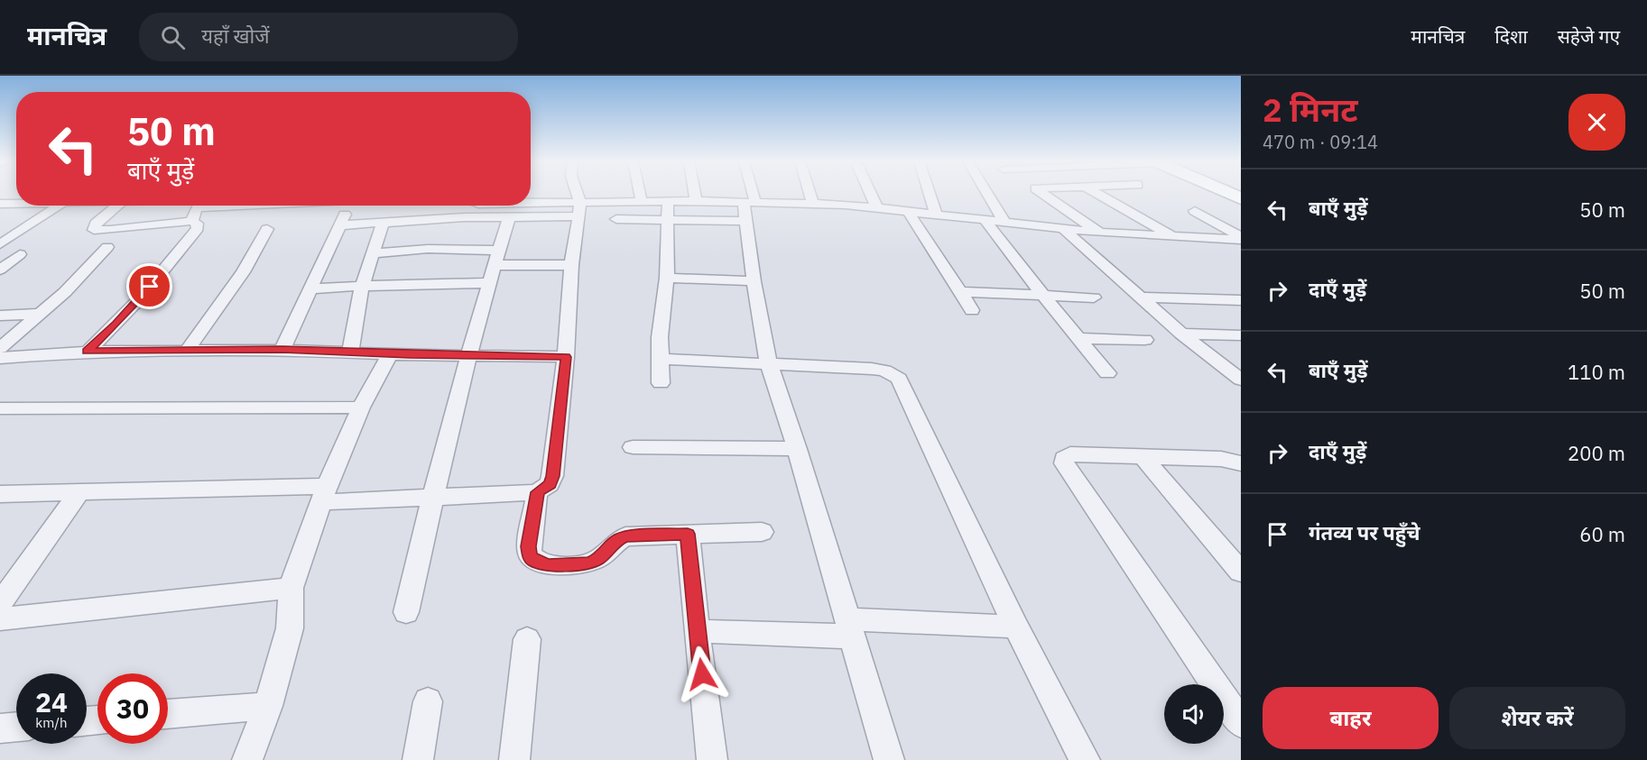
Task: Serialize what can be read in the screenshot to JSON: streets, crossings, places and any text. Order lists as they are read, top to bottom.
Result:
{
  "page": {
    "header": "मानचित्र",
    "search": "यहाँ खोजें",
    "nav": ["मानचित्र", "दिशा", "सहेजे गए"],
    "heading": ["2 मिनट", "470 m · 09:14"],
    "turn": ["50 m", "बाएँ मुड़ें"],
    "list": [
      {
        "name": "बाएँ मुड़ें",
        "value": "50 m"
      },
      {
        "name": "दाएँ मुड़ें",
        "value": "50 m"
      },
      {
        "name": "बाएँ मुड़ें",
        "value": "110 m"
      },
      {
        "name": "दाएँ मुड़ें",
        "value": "200 m"
      },
      {
        "name": "गंतव्य पर पहुँचे",
        "value": "60 m"
      }
    ],
    "speed": "24 km/h",
    "limit": "30",
    "buttons": ["बाहर", "शेयर करें"]
  }
}
